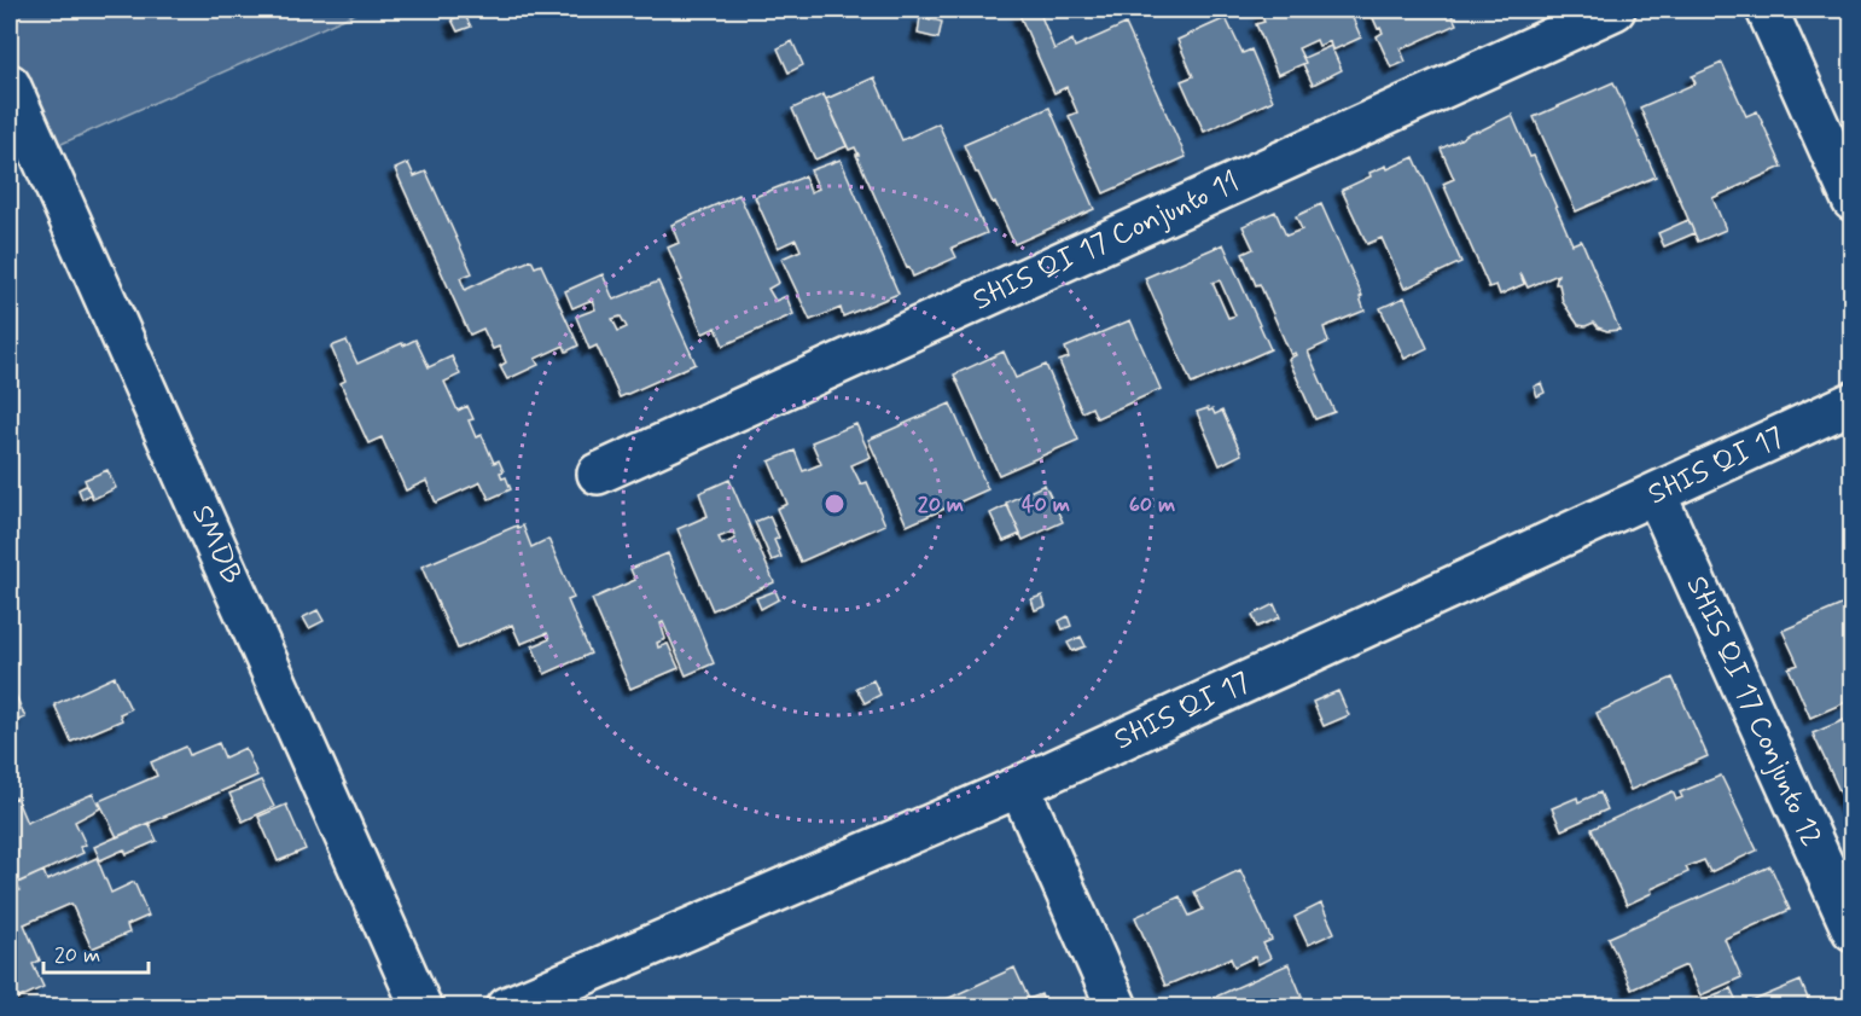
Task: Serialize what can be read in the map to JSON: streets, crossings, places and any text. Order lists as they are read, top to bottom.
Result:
{
  "streets": {
    "street": [
      "SHIS QI 17 Conjunto 11",
      "SHIS QI 17",
      "SMDB",
      "SHIS QI 17 Conjunto 12"
    ]
  },
  "crossings": [
    ["SHIS QI 17", "SHIS QI 17 Conjunto 12"]
  ],
  "scale_bar": "20 m",
  "rings": ["20 m", "40 m", "60 m"]
}
